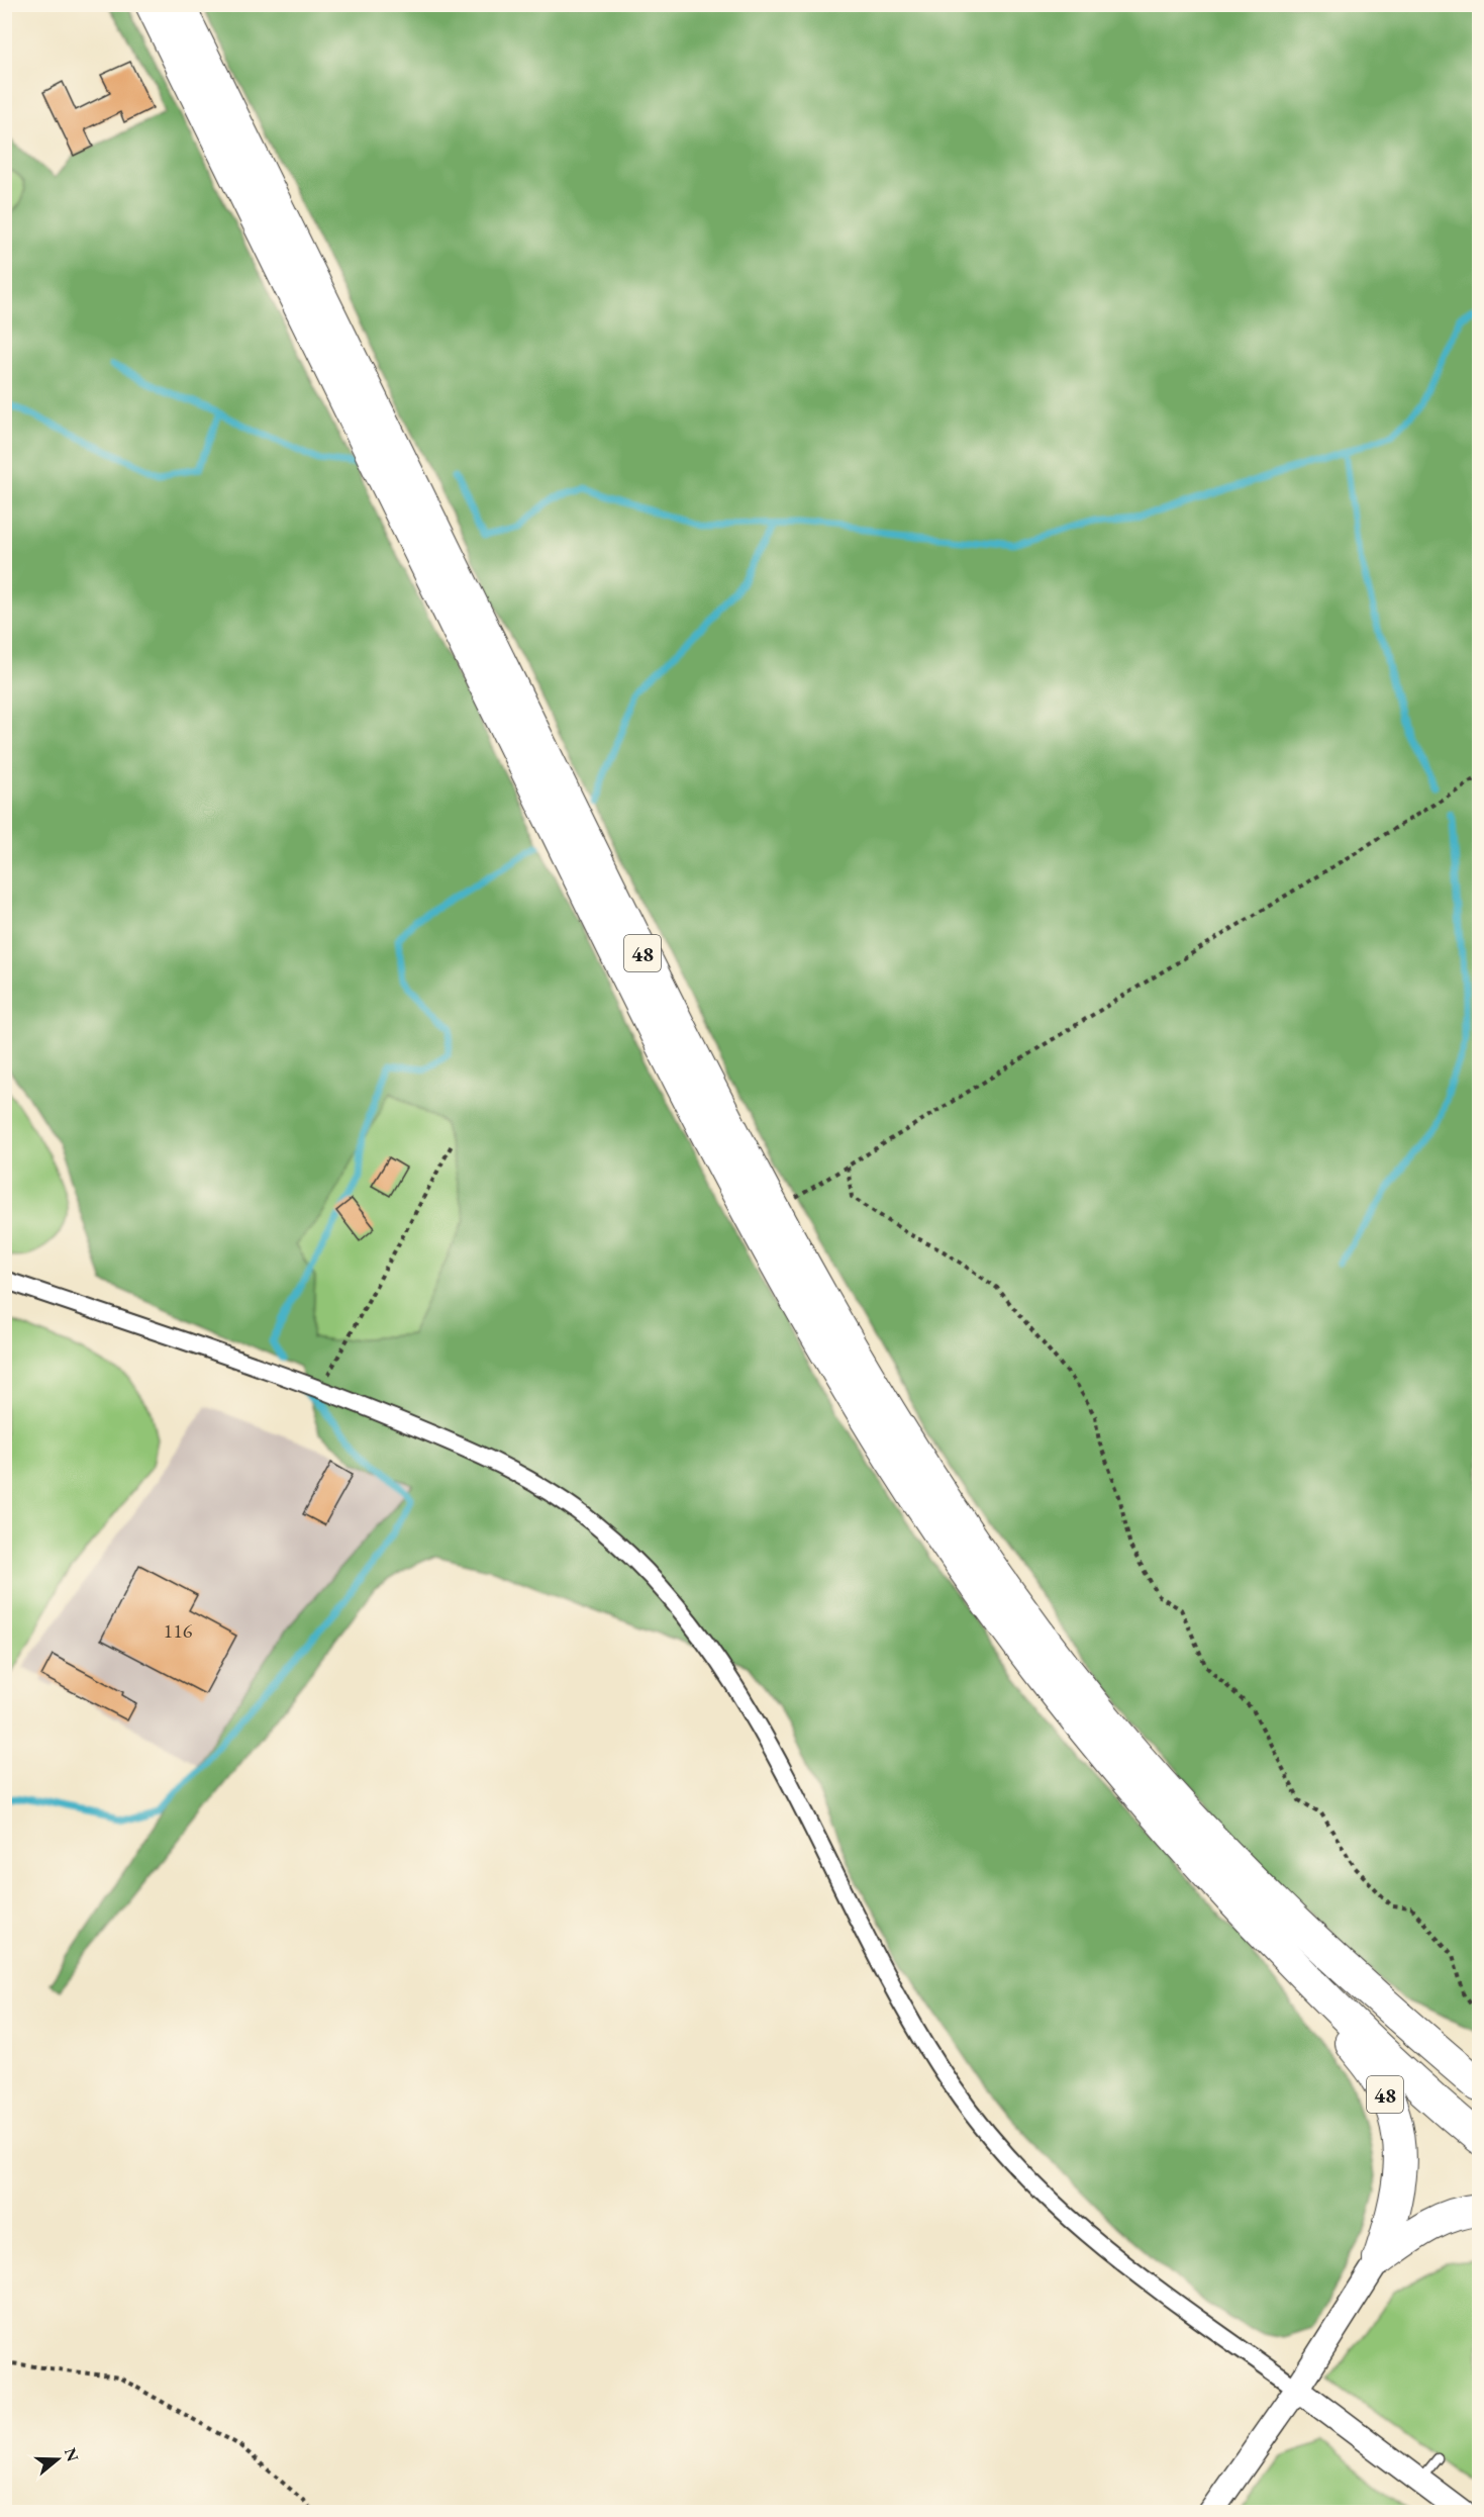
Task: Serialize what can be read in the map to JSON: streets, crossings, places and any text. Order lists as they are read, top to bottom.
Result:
{
  "streets": {
    "highway": ["48"]
  },
  "house_numbers": ["116"],
  "north": "right"
}
